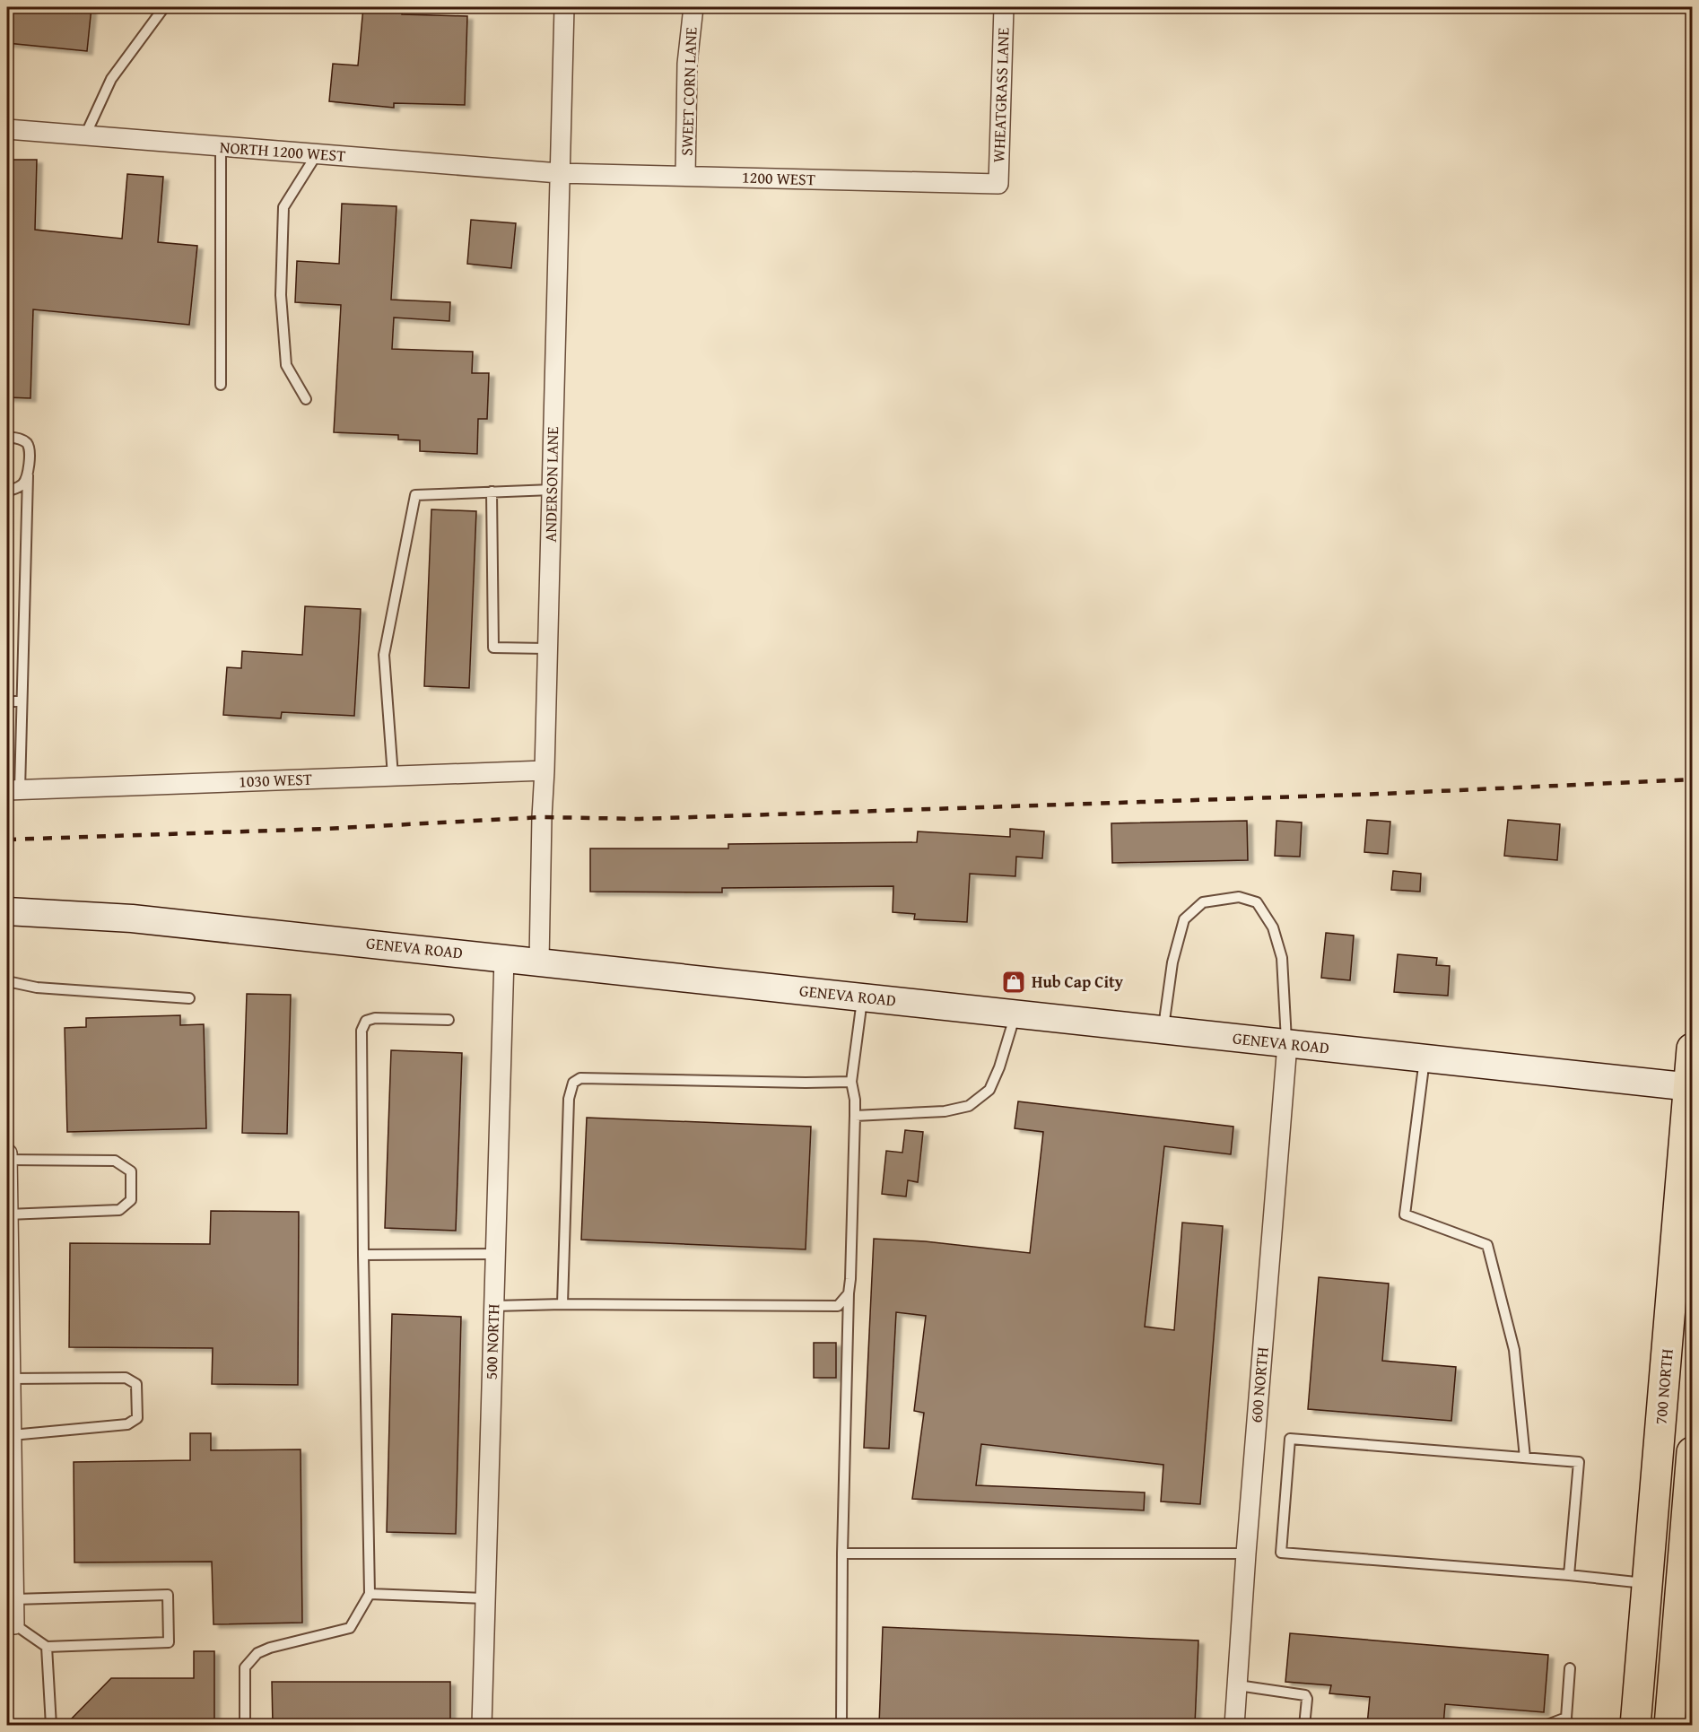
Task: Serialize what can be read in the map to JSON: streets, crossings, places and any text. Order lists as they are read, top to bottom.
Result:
{
  "streets": {
    "main road": ["GENEVA ROAD", "700 NORTH"],
    "street": [
      "SWEET CORN LANE",
      "WHEATGRASS LANE",
      "NORTH 1200 WEST",
      "1200 WEST",
      "ANDERSON LANE",
      "1030 WEST",
      "500 NORTH",
      "600 NORTH"
    ]
  },
  "crossings": [
    ["SWEET CORN LANE", "1200 WEST"],
    ["WHEATGRASS LANE", "1200 WEST"],
    ["NORTH 1200 WEST", "1200 WEST"],
    ["NORTH 1200 WEST", "ANDERSON LANE"],
    ["1200 WEST", "ANDERSON LANE"],
    ["ANDERSON LANE", "1030 WEST"],
    ["ANDERSON LANE", "GENEVA ROAD"],
    ["GENEVA ROAD", "500 NORTH"],
    ["GENEVA ROAD", "600 NORTH"],
    ["GENEVA ROAD", "700 NORTH"]
  ],
  "places": {
    "shop": ["Hub Cap City"]
  }
}
